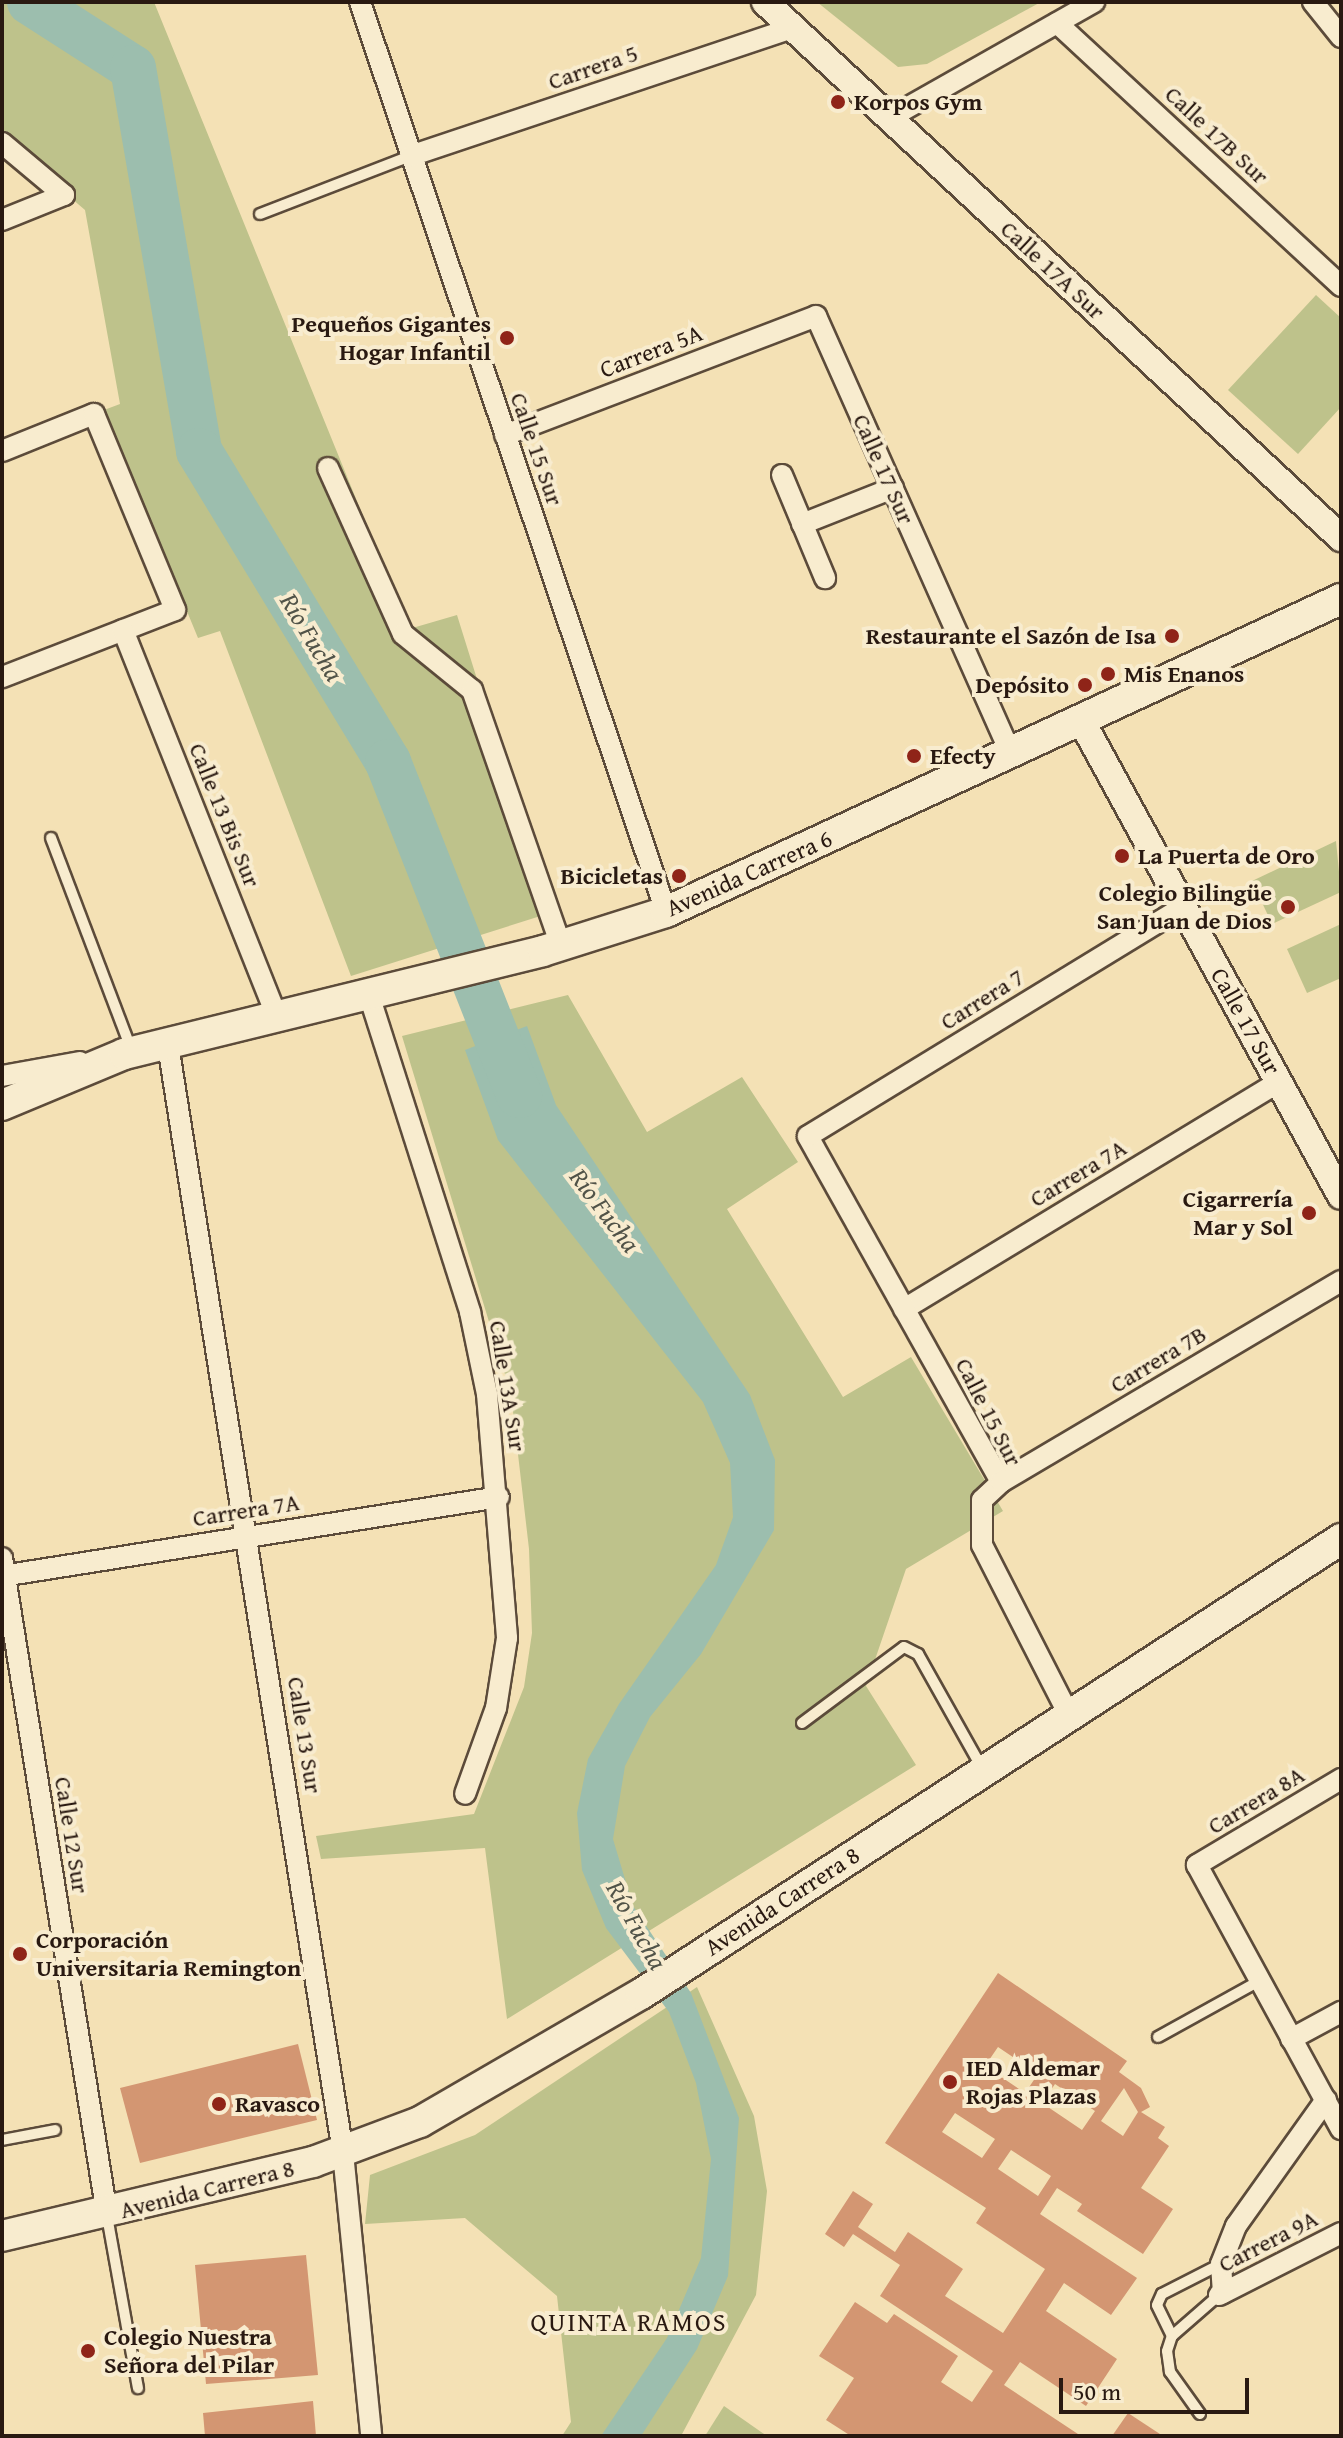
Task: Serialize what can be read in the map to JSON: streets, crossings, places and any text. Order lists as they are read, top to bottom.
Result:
{
  "streets": {
    "main road": ["Avenida Carrera 6", "Avenida Carrera 8"],
    "street": [
      "Carrera 5",
      "Calle 17B Sur",
      "Calle 17A Sur",
      "Carrera 5A",
      "Calle 15 Sur",
      "Calle 17 Sur",
      "Calle 13 Bis Sur",
      "Carrera 7",
      "Carrera 7A",
      "Carrera 7B",
      "Calle 13A Sur",
      "Calle 13 Sur",
      "Carrera 8A",
      "Calle 12 Sur",
      "Carrera 9A"
    ]
  },
  "crossings": [
    ["Carrera 5", "Calle 17A Sur"],
    ["Carrera 5", "Calle 15 Sur"],
    ["Carrera 5A", "Calle 15 Sur"],
    ["Carrera 5A", "Calle 17 Sur"],
    ["Calle 15 Sur", "Avenida Carrera 6"],
    ["Calle 15 Sur", "Carrera 7"],
    ["Calle 15 Sur", "Carrera 7A"],
    ["Calle 15 Sur", "Carrera 7B"],
    ["Calle 15 Sur", "Avenida Carrera 8"],
    ["Calle 17 Sur", "Avenida Carrera 6"],
    ["Calle 17 Sur", "Carrera 7"],
    ["Calle 17 Sur", "Carrera 7A"],
    ["Calle 13 Bis Sur", "Avenida Carrera 6"],
    ["Avenida Carrera 6", "Calle 13A Sur"],
    ["Avenida Carrera 6", "Calle 13 Sur"],
    ["Carrera 7A", "Calle 13A Sur"],
    ["Carrera 7A", "Calle 13 Sur"],
    ["Carrera 7A", "Calle 12 Sur"],
    ["Calle 13 Sur", "Avenida Carrera 8"],
    ["Calle 12 Sur", "Avenida Carrera 8"]
  ],
  "districts": ["QUINTA RAMOS"],
  "water": ["Río Fucha"],
  "places": [
    "Korpos Gym",
    "Pequeños Gigantes Hogar Infantil",
    "Restaurante el Sazón de Isa",
    "Mis Enanos",
    "Depósito",
    "Efecty",
    "La Puerta de Oro",
    "Bicicletas",
    "Colegio Bilingüe San Juan de Dios",
    "Cigarrería Mar y Sol",
    "Corporación Universitaria Remington",
    "IED Aldemar Rojas Plazas",
    "Ravasco",
    "Colegio Nuestra Señora del Pilar"
  ],
  "scale_bar": "50 m"
}
